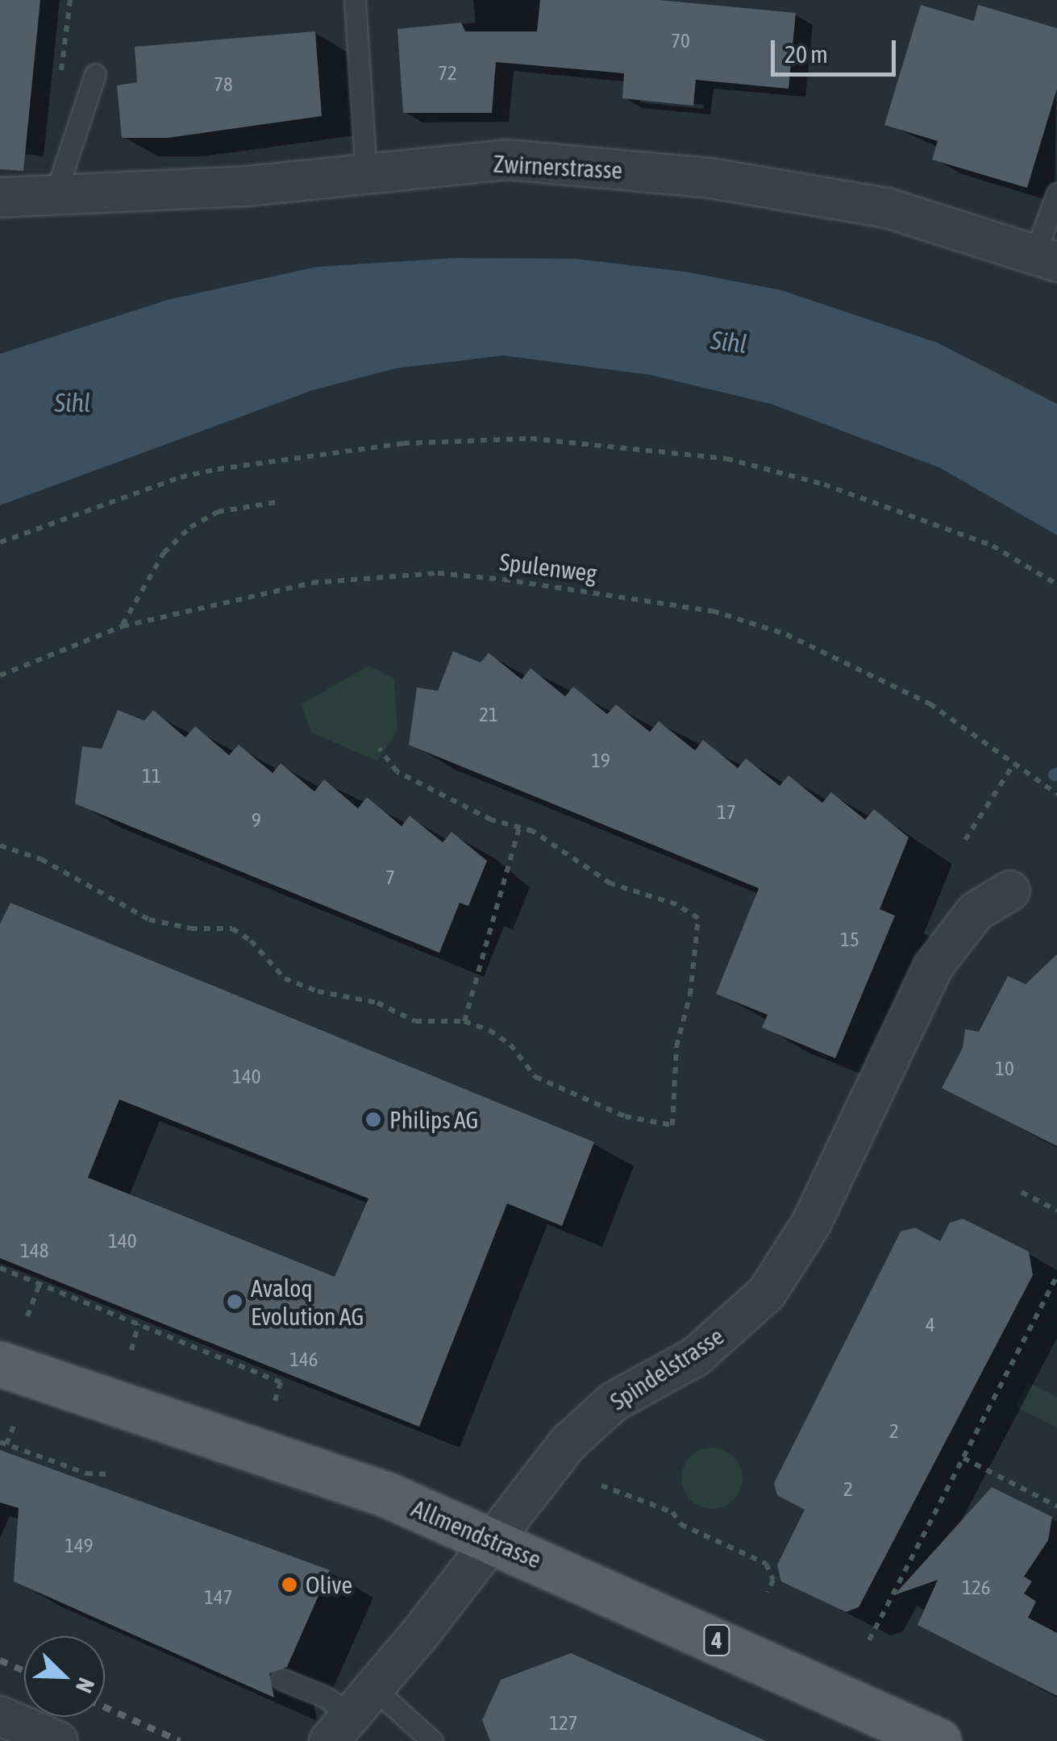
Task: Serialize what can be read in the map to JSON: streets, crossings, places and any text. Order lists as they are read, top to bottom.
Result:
{
  "streets": {
    "main road": ["Allmendstrasse", "4"],
    "street": ["Zwirnerstrasse", "Spindelstrasse"],
    "path": ["Spulenweg"]
  },
  "crossings": [
    ["Spindelstrasse", "Allmendstrasse"]
  ],
  "water": ["Sihl"],
  "places": ["Philips AG", "Avaloq Evolution AG", "Olive"],
  "house_numbers": [
    "70",
    "72",
    "78",
    "21",
    "19",
    "11",
    "17",
    "9",
    "7",
    "15",
    "10",
    "140",
    "140",
    "148",
    "4",
    "146",
    "2",
    "2",
    "149",
    "126",
    "147",
    "127"
  ],
  "scale_bar": "20 m",
  "north": "bottom right"
}
